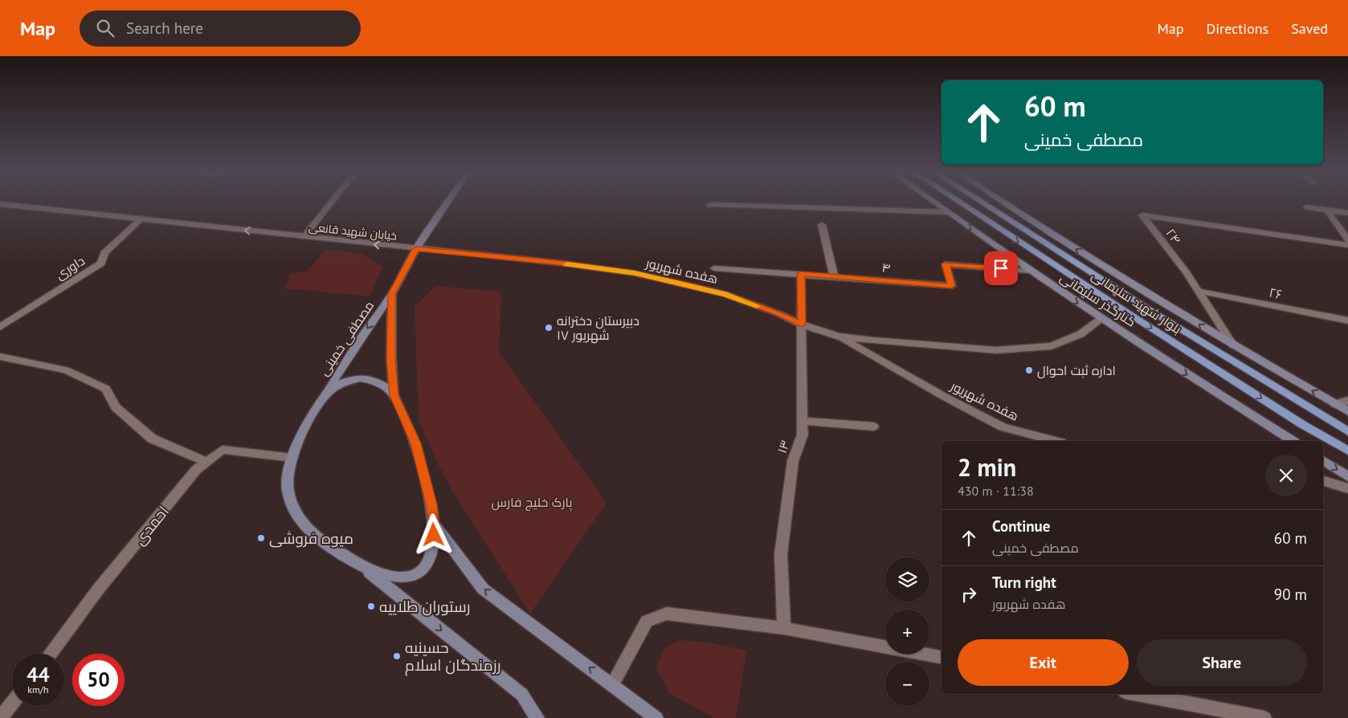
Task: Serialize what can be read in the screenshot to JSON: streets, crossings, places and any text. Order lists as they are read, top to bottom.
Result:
{
  "streets": {
    "main road": ["کنارگذر سلیمانی", "بلوار شهید سلیمانی", "مصطفی خمینی"],
    "street": [
      "خیابان شهید قانعی",
      "۲۴",
      "داوری",
      "۴",
      "هفده شهریور",
      "۲۶",
      "۱۳",
      "احمدی"
    ]
  },
  "crossings": [
    ["خیابان شهید قانعی", "داوری"],
    ["خیابان شهید قانعی", "هفده شهریور"],
    ["خیابان شهید قانعی", "مصطفی خمینی"],
    ["۲۴", "۲۶"],
    ["۴", "کنارگذر سلیمانی"],
    ["۴", "۱۳"],
    ["هفده شهریور", "کنارگذر سلیمانی"],
    ["هفده شهریور", "مصطفی خمینی"],
    ["هفده شهریور", "۱۳"],
    ["مصطفی خمینی", "احمدی"]
  ],
  "one_way": ["خیابان شهید قانعی"],
  "parks": ["پارک خلیج فارس"],
  "places": [
    "دبیرستان دخترانه ۱۷ شهریور",
    "اداره ثبت احوال",
    "میوه فروشی",
    "رستوران طلاییه",
    "حسینیه رزمندگان اسلام"
  ],
  "page": {
    "header": "Map",
    "search": "Search here",
    "nav": ["Map", "Directions", "Saved"],
    "turn": ["60 m", "مصطفی خمینی"],
    "heading": ["2 min", "430 m · 11:38"],
    "list": [
      {
        "name": "Continue",
        "note": "مصطفی خمینی",
        "value": "60 m"
      },
      {
        "name": "Turn right",
        "note": "هفده شهریور",
        "value": "90 m"
      }
    ],
    "map_buttons": ["+", "−"],
    "buttons": ["Exit", "Share"],
    "speed": "44 km/h",
    "limit": "50"
  }
}
